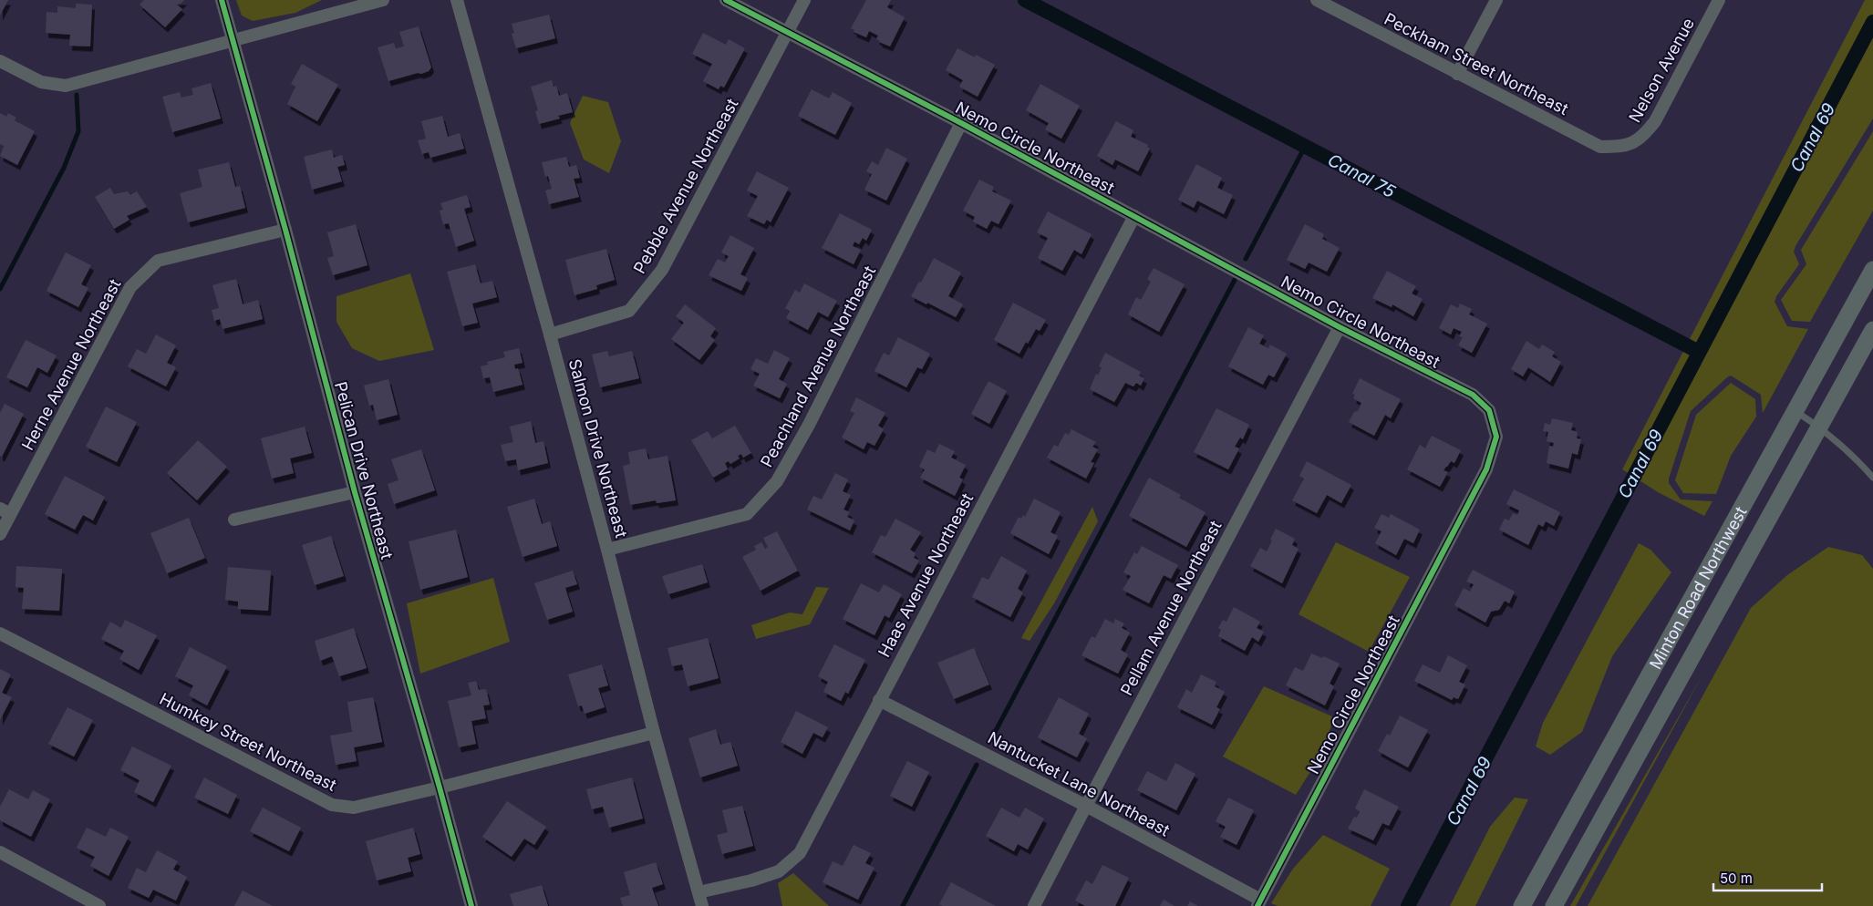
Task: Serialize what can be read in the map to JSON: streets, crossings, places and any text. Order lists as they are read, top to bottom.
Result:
{
  "streets": {
    "main road": ["Minton Road Northwest"],
    "street": [
      "Peckham Street Northeast",
      "Nelson Avenue",
      "Nemo Circle Northeast",
      "Pebble Avenue Northeast",
      "Herne Avenue Northeast",
      "Peachland Avenue Northeast",
      "Salmon Drive Northeast",
      "Pelican Drive Northeast",
      "Haas Avenue Northeast",
      "Pellam Avenue Northeast",
      "Humkey Street Northeast",
      "Nantucket Lane Northeast"
    ]
  },
  "crossings": [
    ["Peckham Street Northeast", "Nelson Avenue"],
    ["Nemo Circle Northeast", "Pebble Avenue Northeast"],
    ["Nemo Circle Northeast", "Peachland Avenue Northeast"],
    ["Nemo Circle Northeast", "Haas Avenue Northeast"],
    ["Nemo Circle Northeast", "Pellam Avenue Northeast"],
    ["Nemo Circle Northeast", "Nantucket Lane Northeast"],
    ["Pebble Avenue Northeast", "Salmon Drive Northeast"],
    ["Herne Avenue Northeast", "Pelican Drive Northeast"],
    ["Peachland Avenue Northeast", "Salmon Drive Northeast"],
    ["Salmon Drive Northeast", "Haas Avenue Northeast"],
    ["Salmon Drive Northeast", "Humkey Street Northeast"],
    ["Pelican Drive Northeast", "Humkey Street Northeast"],
    ["Haas Avenue Northeast", "Nantucket Lane Northeast"],
    ["Pellam Avenue Northeast", "Nantucket Lane Northeast"]
  ],
  "water": ["Canal 69", "Canal 75"],
  "scale_bar": "50 m"
}
